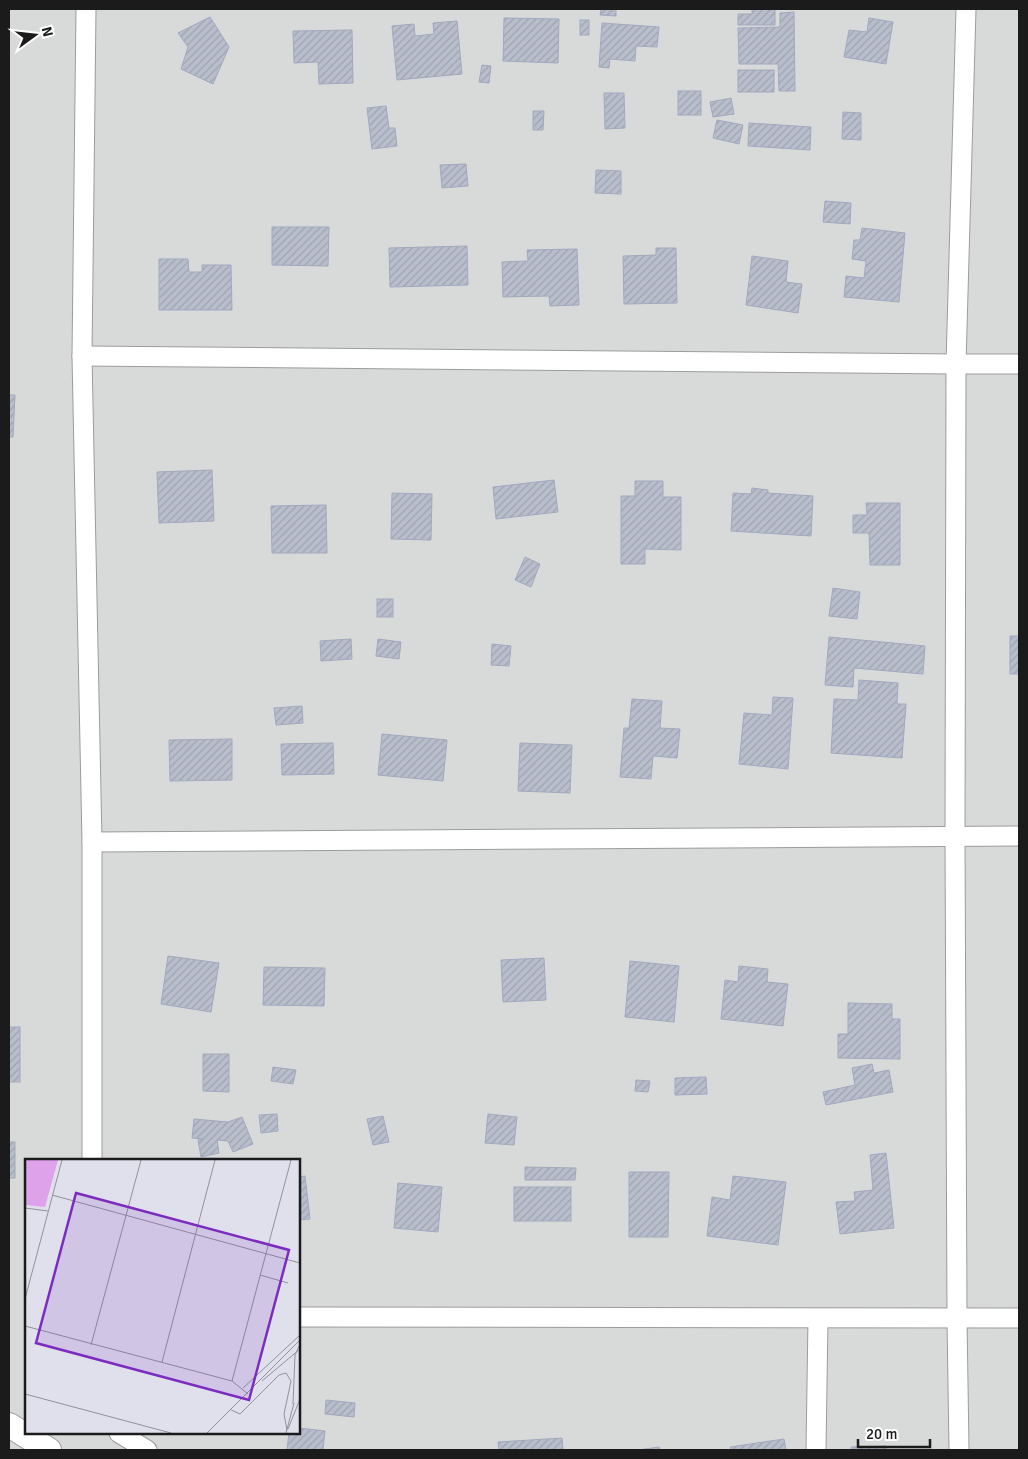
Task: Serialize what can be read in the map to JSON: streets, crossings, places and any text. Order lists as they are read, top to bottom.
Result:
{
  "scale_bar": "20 m",
  "north": "right"
}
